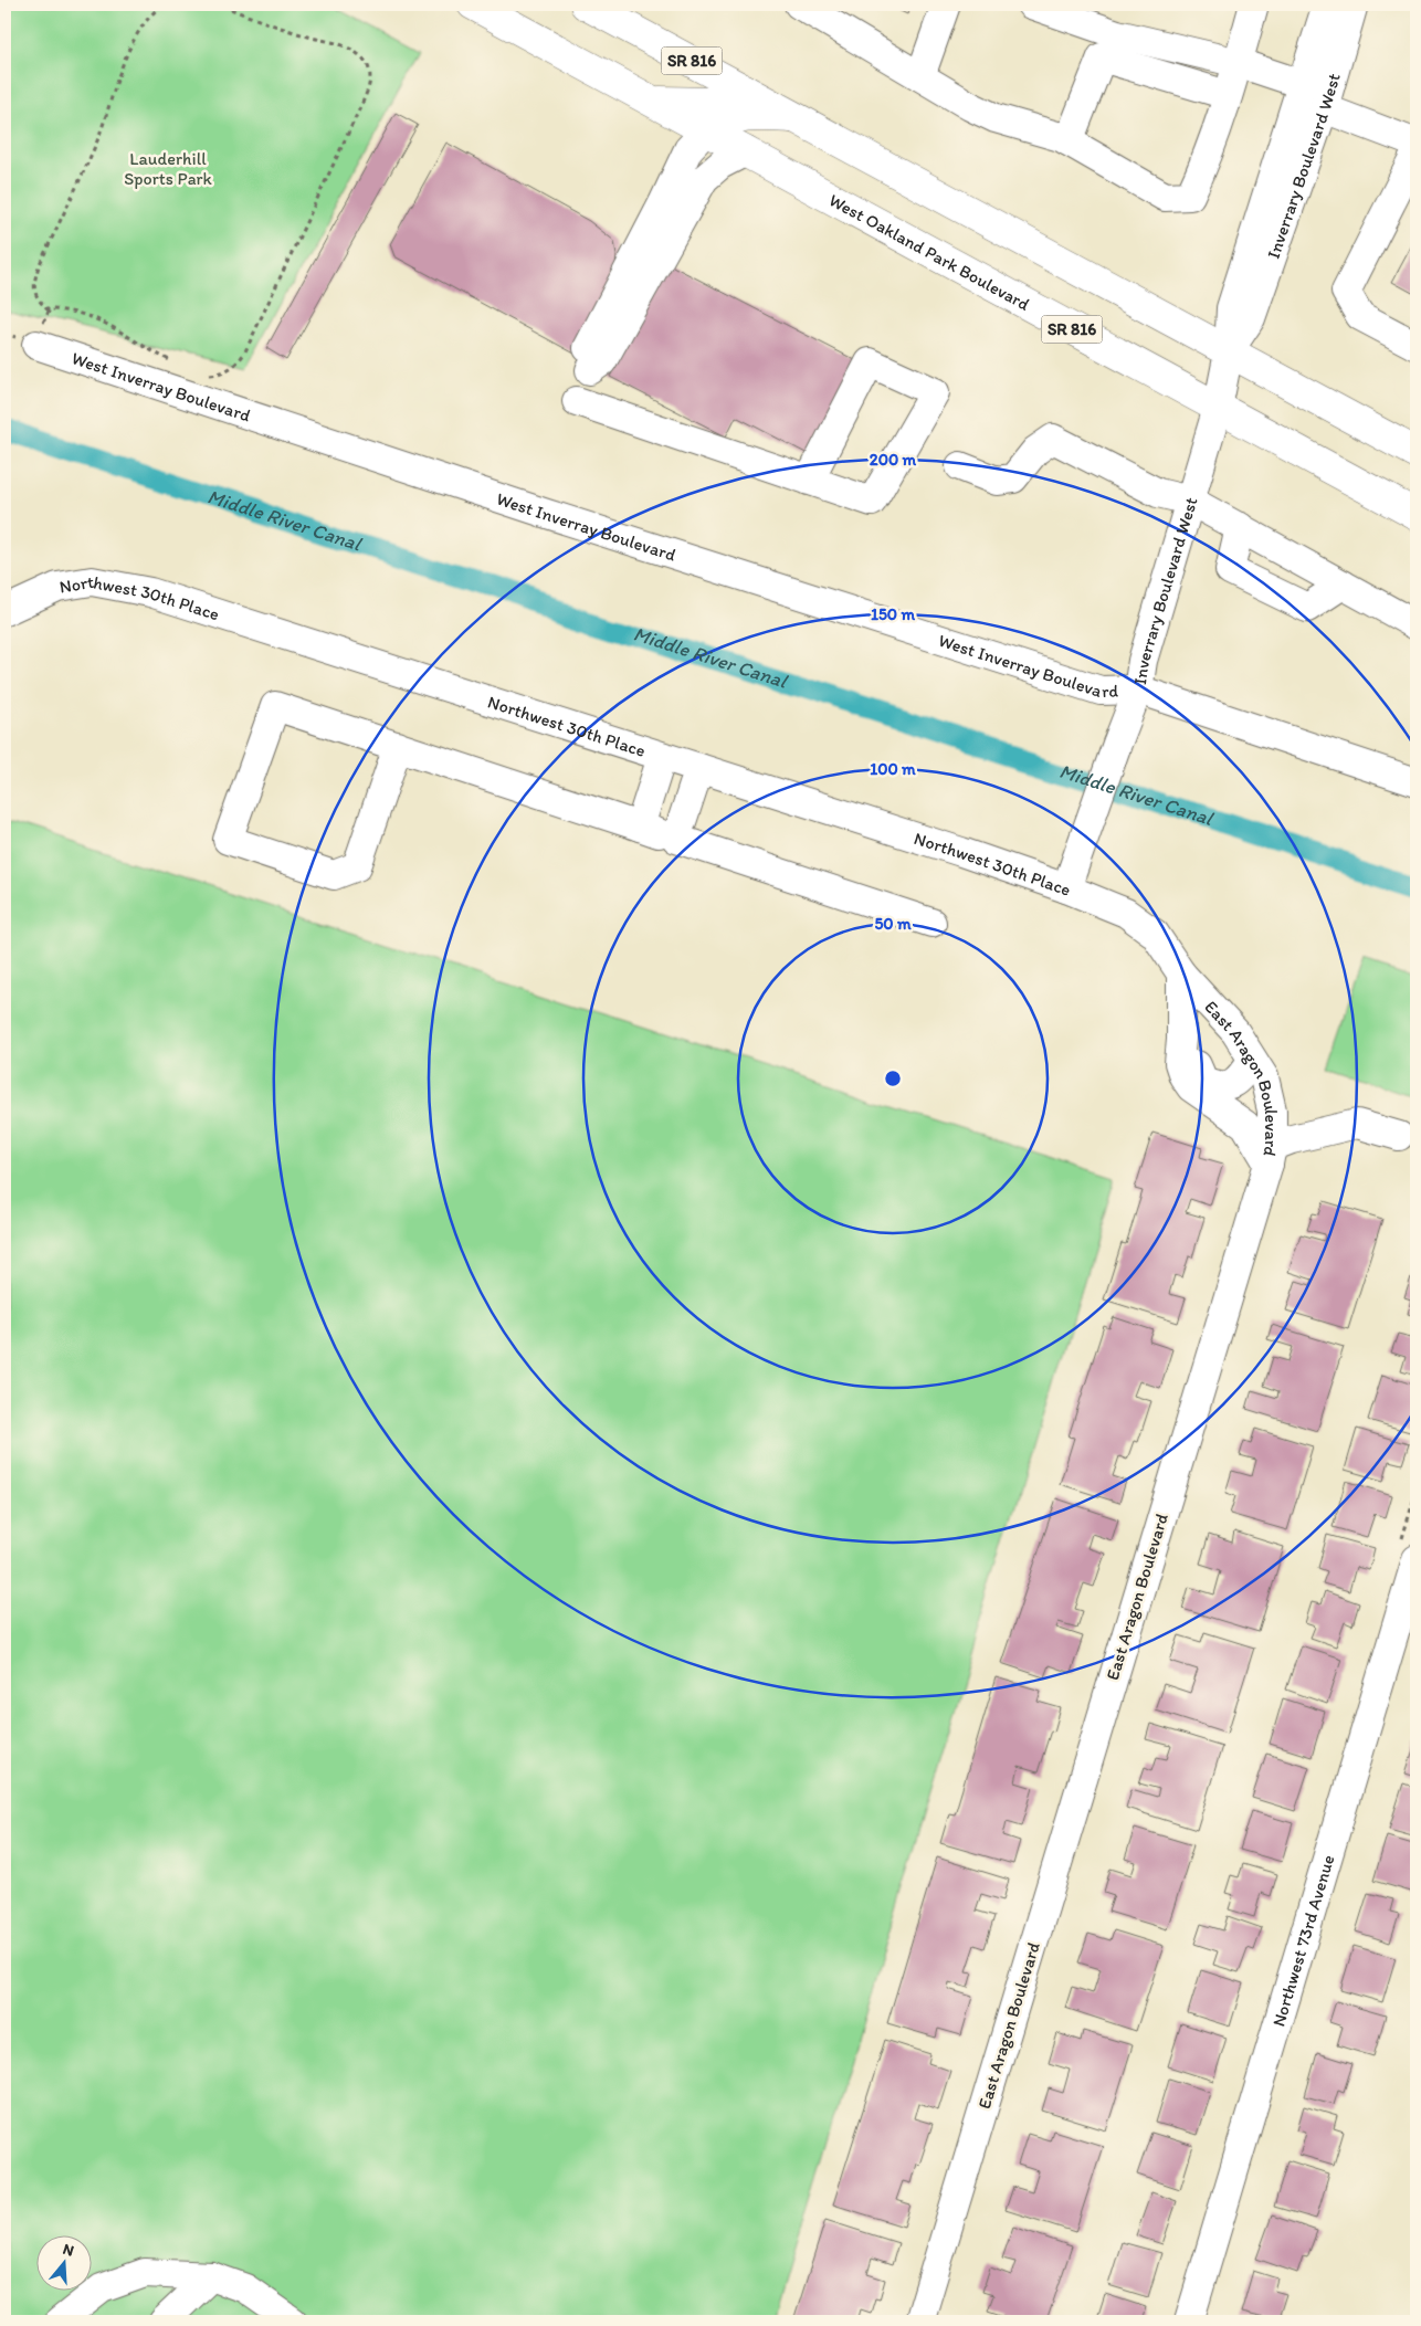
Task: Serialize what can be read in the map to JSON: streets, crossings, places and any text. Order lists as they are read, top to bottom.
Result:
{
  "streets": {
    "main road": ["SR 816", "West Oakland Park Boulevard"],
    "street": [
      "Inverrary Boulevard West",
      "West Inverray Boulevard",
      "Northwest 30th Place",
      "East Aragon Boulevard",
      "Northwest 73rd Avenue"
    ]
  },
  "crossings": [
    ["SR 816", "Inverrary Boulevard West"],
    ["Inverrary Boulevard West", "West Oakland Park Boulevard"],
    ["Inverrary Boulevard West", "West Inverray Boulevard"],
    ["Inverrary Boulevard West", "Northwest 30th Place"],
    ["Northwest 30th Place", "East Aragon Boulevard"]
  ],
  "water": ["Middle River Canal"],
  "parks": ["Lauderhill Sports Park"],
  "north": "top",
  "rings": [
    "200 m",
    "150 m",
    "100 m",
    "50 m"
  ]
}
